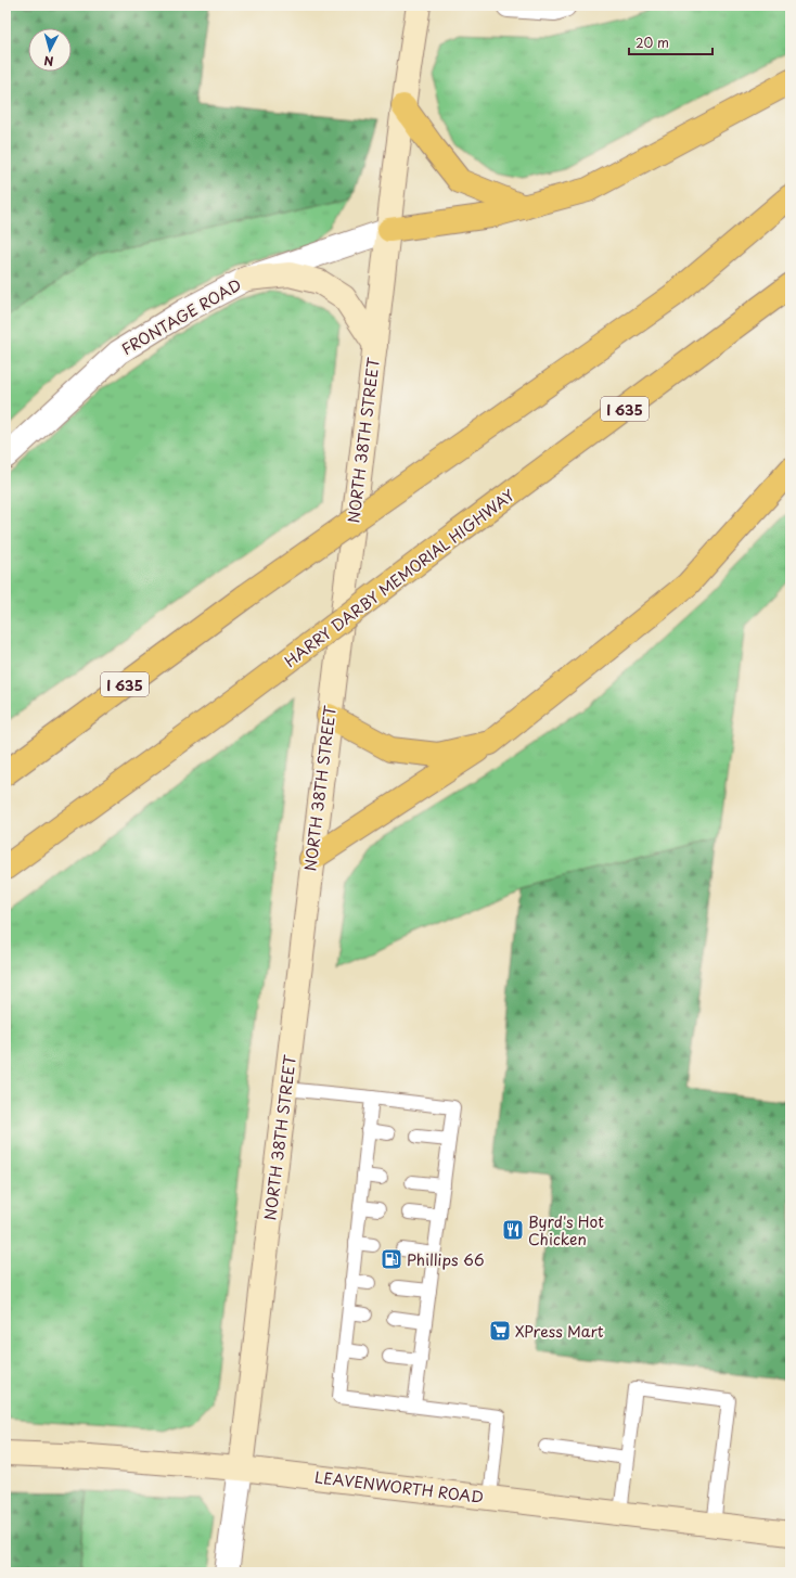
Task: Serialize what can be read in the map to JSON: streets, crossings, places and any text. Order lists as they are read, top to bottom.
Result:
{
  "streets": {
    "highway": ["I 635", "HARRY DARBY MEMORIAL HIGHWAY"],
    "street": ["FRONTAGE ROAD", "NORTH 38TH STREET", "LEAVENWORTH ROAD"]
  },
  "crossings": [
    ["FRONTAGE ROAD", "NORTH 38TH STREET"],
    ["NORTH 38TH STREET", "LEAVENWORTH ROAD"]
  ],
  "places": {
    "restaurant": ["Byrd's Hot Chicken"],
    "fuel station": ["Phillips 66"],
    "supermarket": ["XPress Mart"]
  },
  "scale_bar": "20 m",
  "north": "bottom"
}
